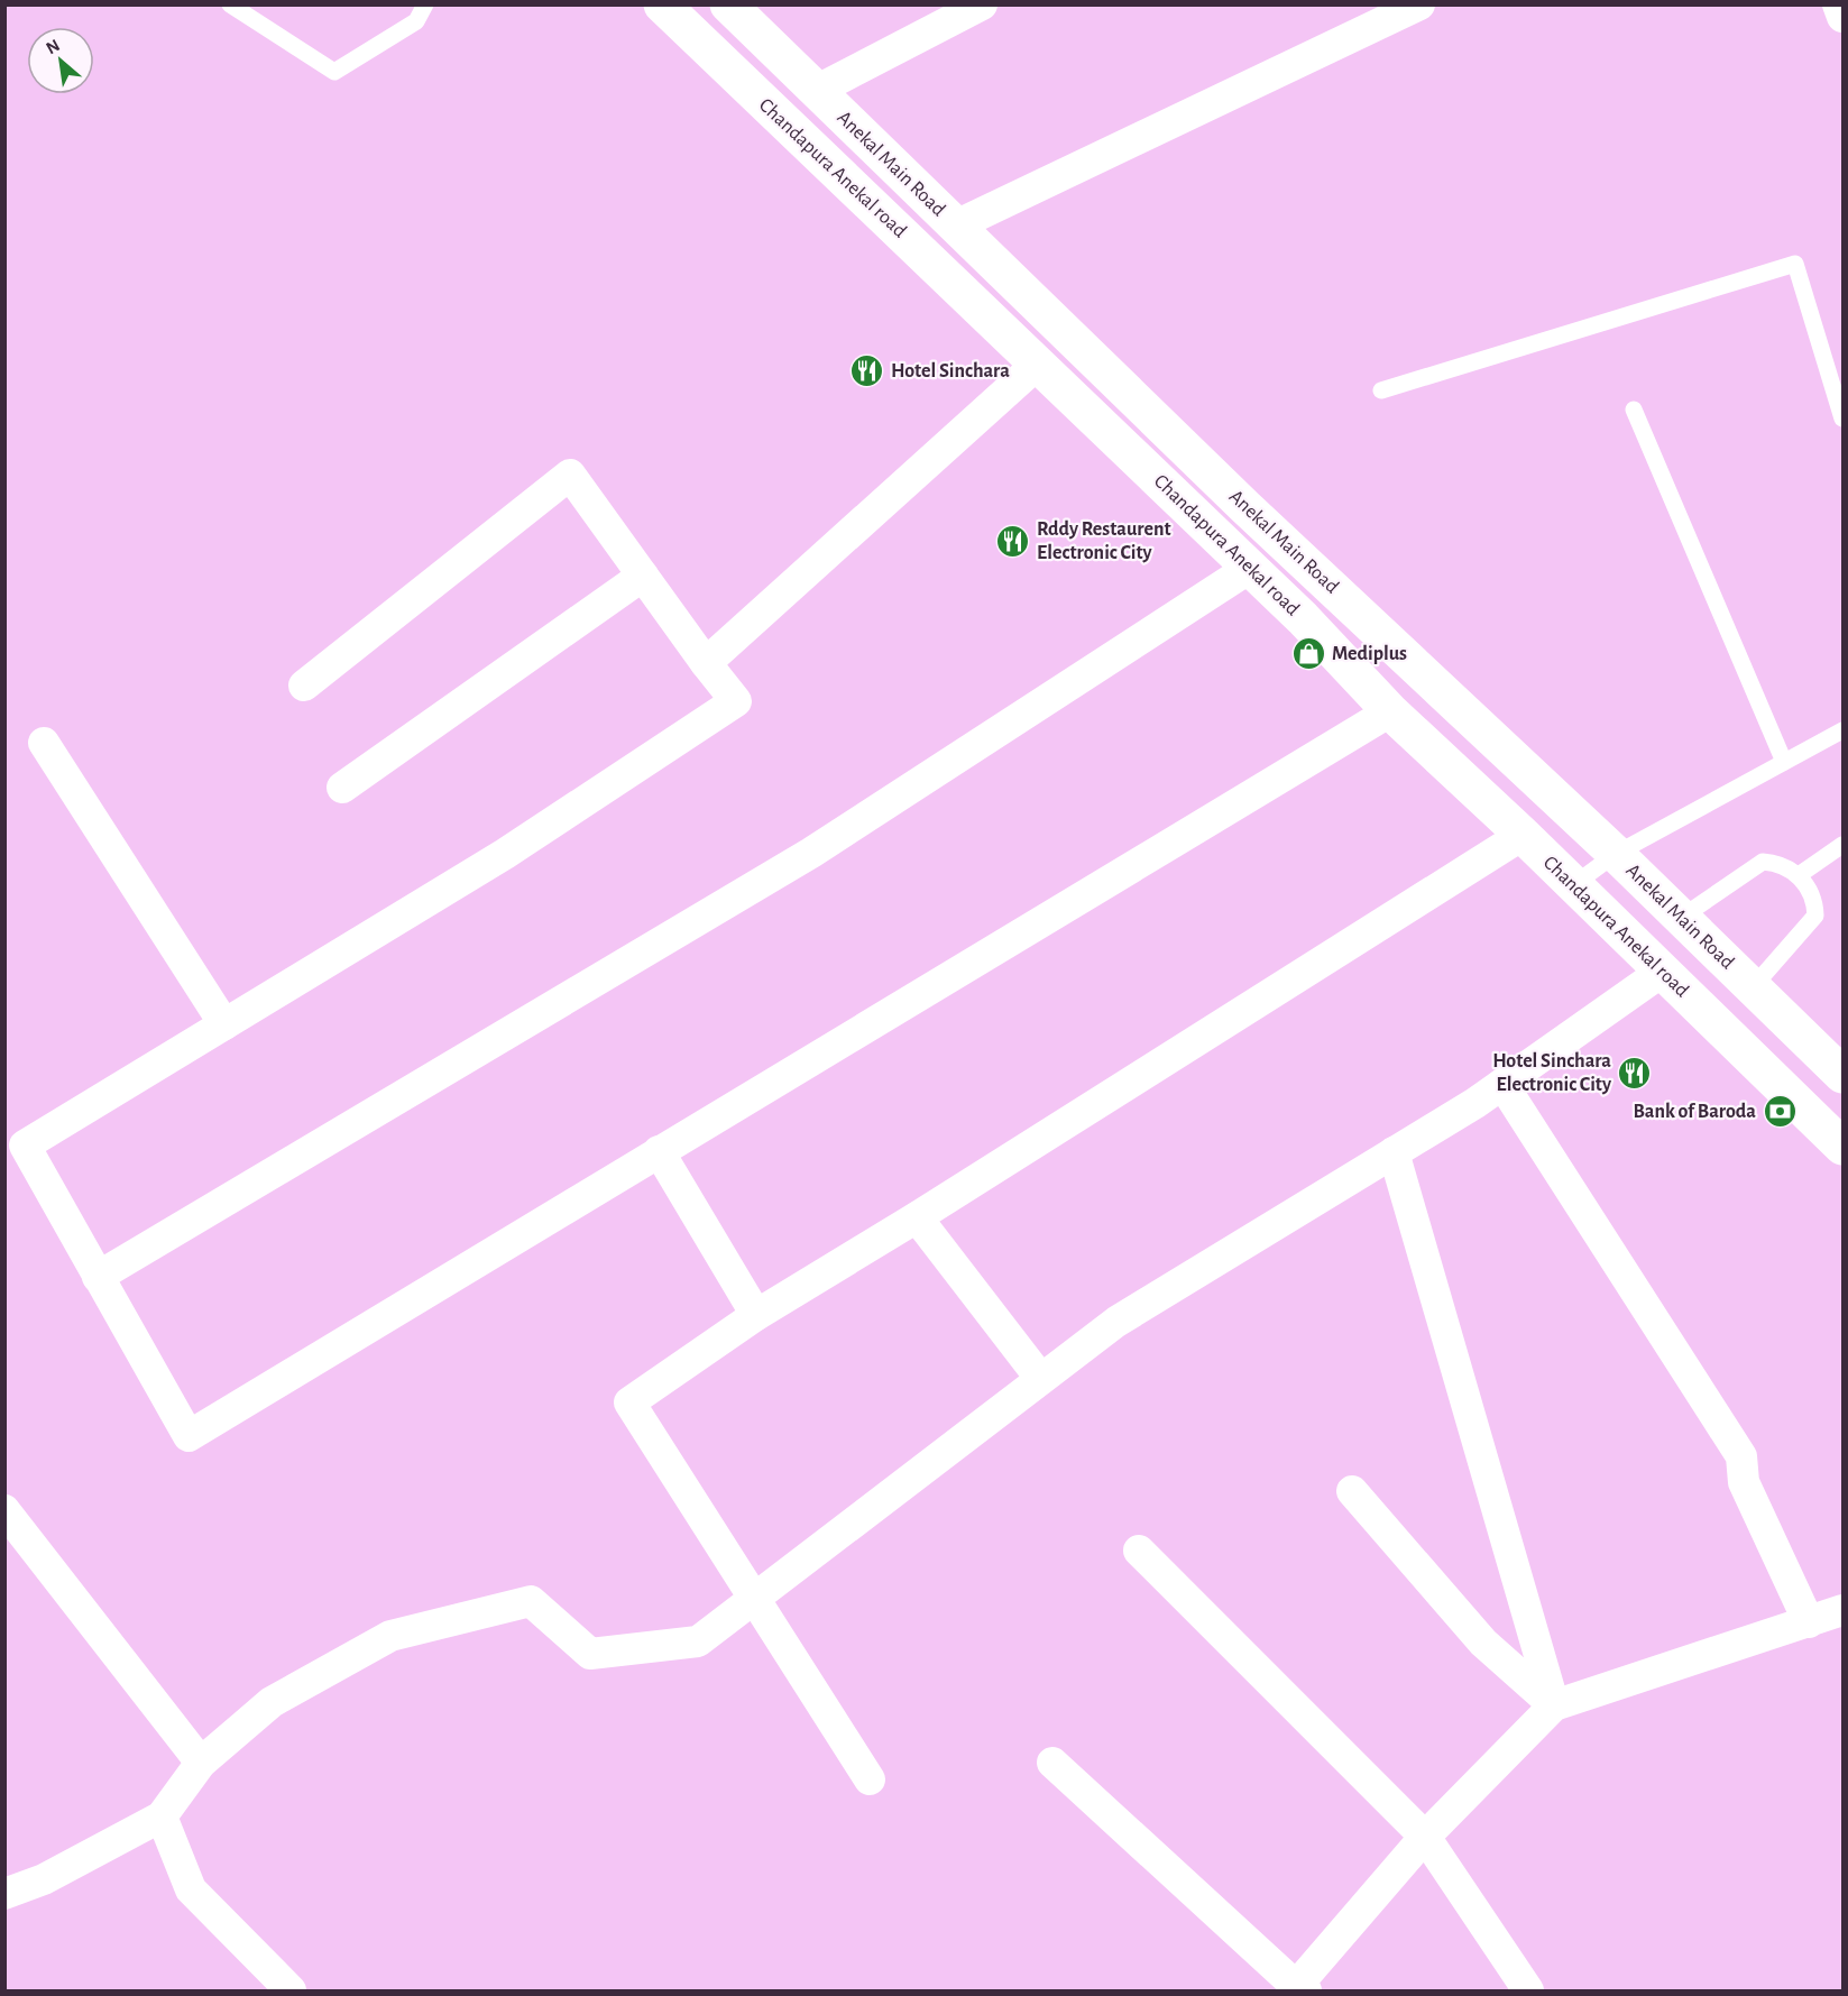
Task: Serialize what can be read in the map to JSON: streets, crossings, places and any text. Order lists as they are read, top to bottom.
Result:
{
  "streets": {
    "main road": ["Anekal Main Road", "Chandapura Anekal road"]
  },
  "places": {
    "restaurant": ["Hotel Sinchara", "Rddy Restaurent Electronic City", "Hotel Sinchara Electronic City"],
    "shop": ["Mediplus"],
    "bank": ["Bank of Baroda"]
  },
  "north": "top left"
}
